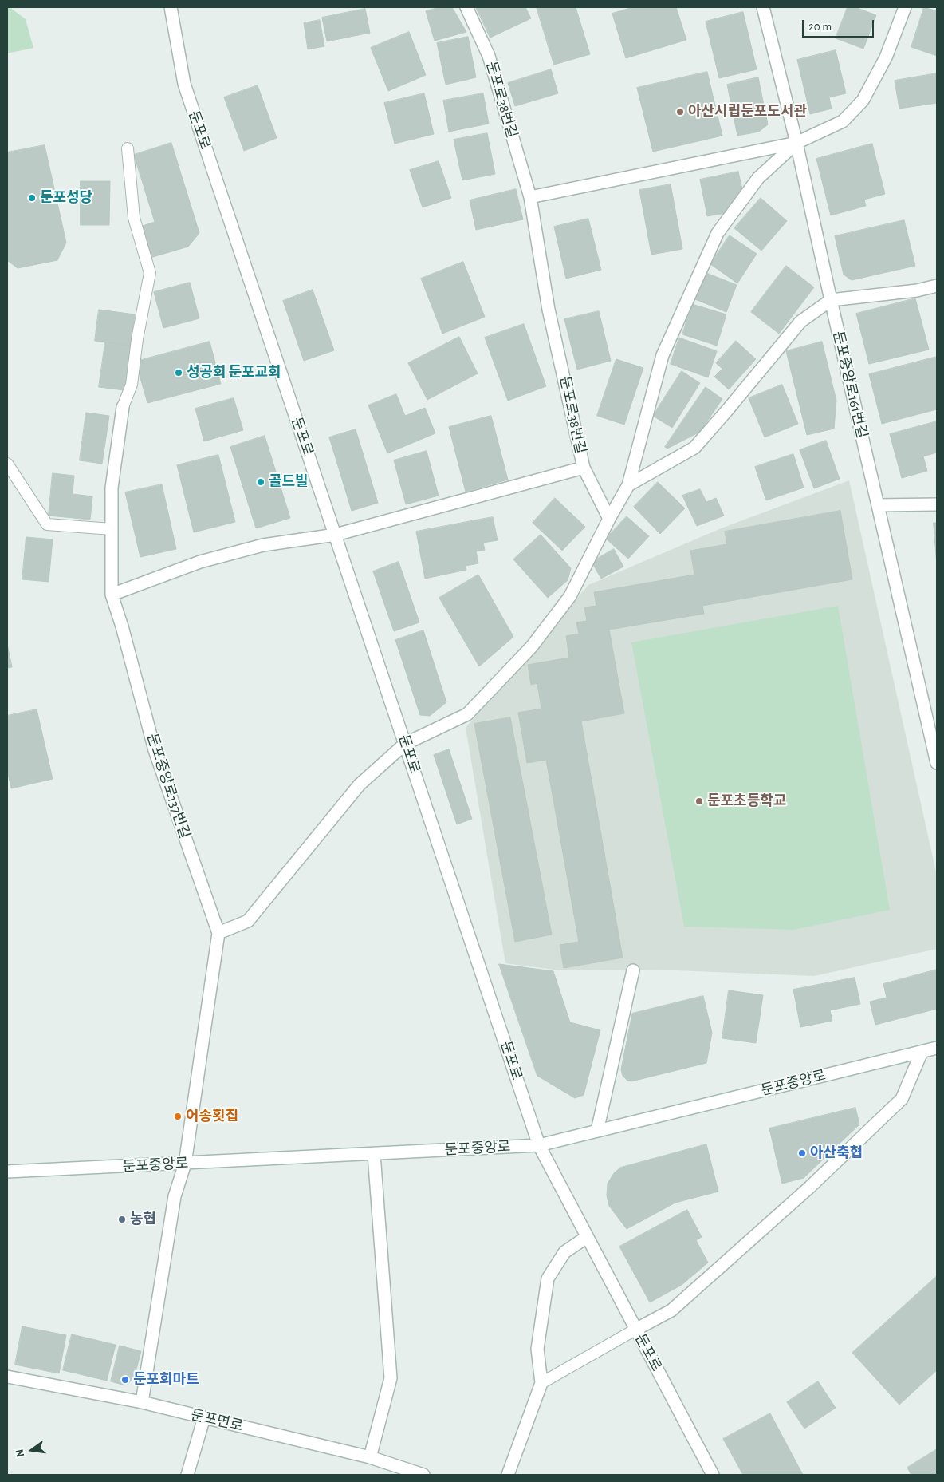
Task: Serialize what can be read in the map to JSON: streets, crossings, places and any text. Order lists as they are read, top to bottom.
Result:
{
  "streets": {
    "street": [
      "둔포로38번길",
      "둔포로",
      "둔포중앙로161번길",
      "둔포중앙로137번길",
      "둔포중앙로",
      "둔포면로"
    ]
  },
  "crossings": [
    ["둔포로", "둔포중앙로"],
    ["둔포중앙로137번길", "둔포중앙로"],
    ["둔포중앙로137번길", "둔포면로"]
  ],
  "places": [
    "아산시립둔포도서관",
    "둔포성당",
    "성공회 둔포교회",
    "골드빌",
    "둔포초등학교",
    "어송횟집",
    "아산축협",
    "농협",
    "둔포회마트"
  ],
  "scale_bar": "20 m",
  "north": "left"
}
